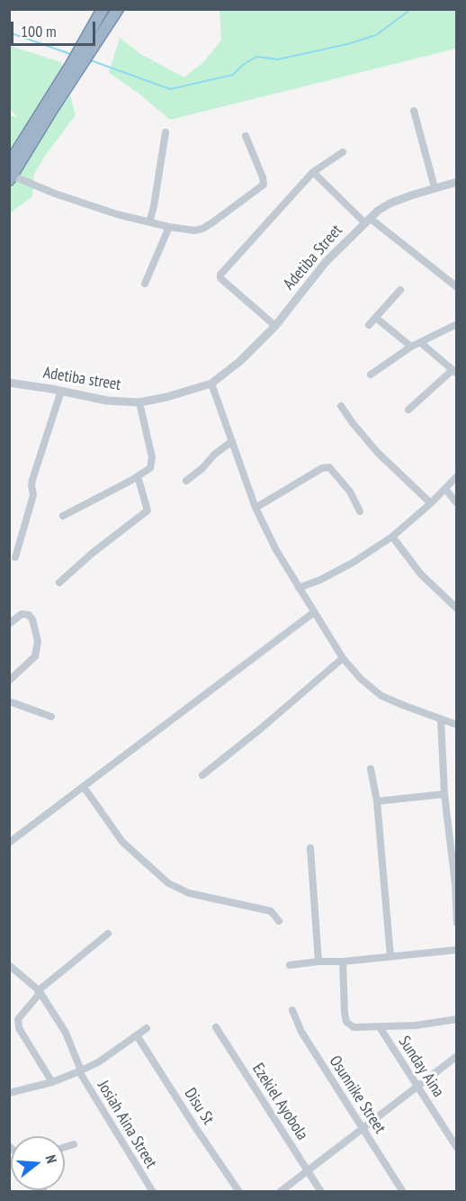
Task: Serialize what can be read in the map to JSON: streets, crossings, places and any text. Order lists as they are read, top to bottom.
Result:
{
  "streets": {
    "street": [
      "Adetiba Street",
      "Adetiba street",
      "Sunday Aina",
      "Osunnike Street",
      "Ezekiel Ayobola",
      "Disu St",
      "Josiah Aina Street"
    ]
  },
  "crossings": [
    ["Adetiba Street", "Adetiba street"]
  ],
  "scale_bar": "100 m",
  "north": "right"
}
